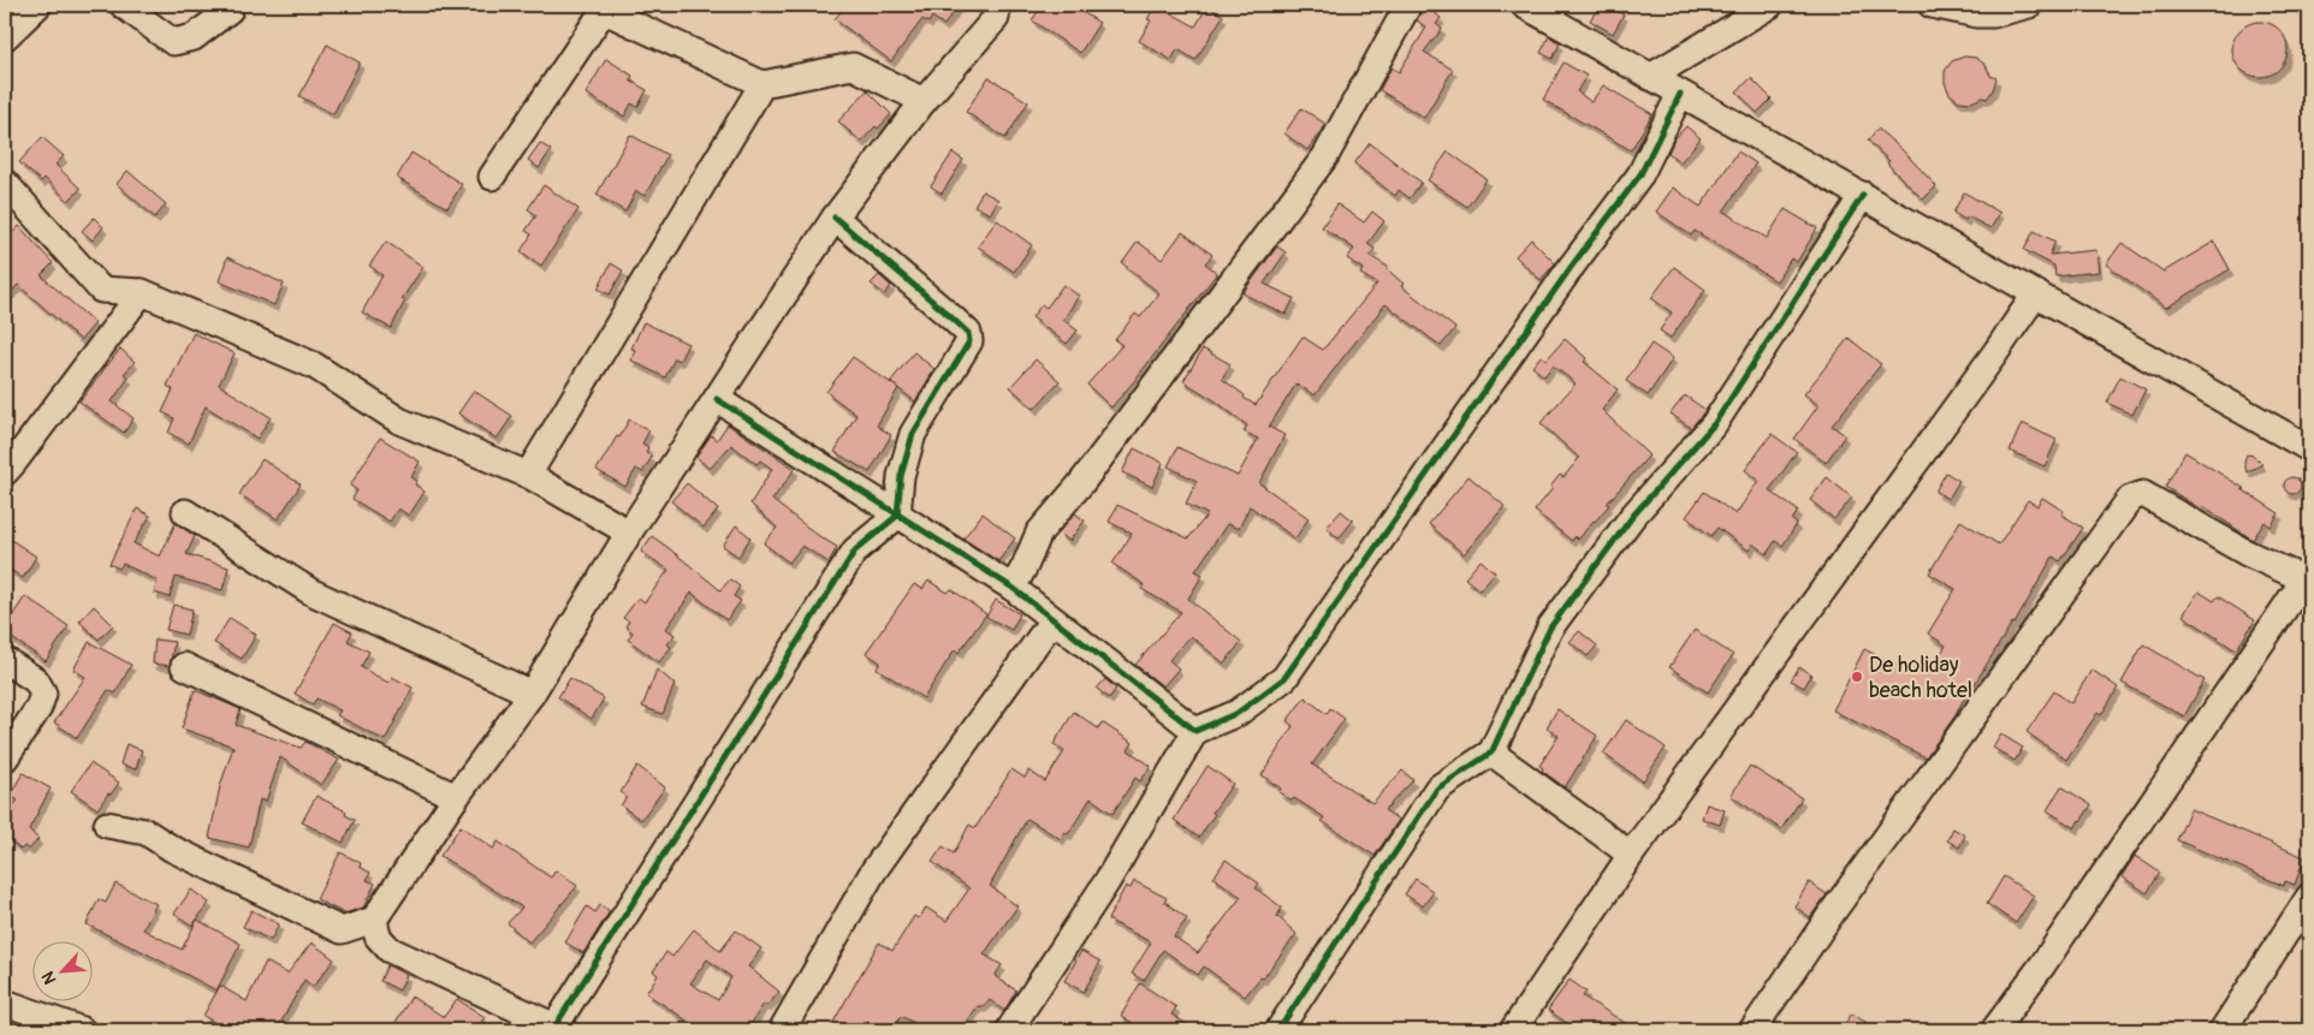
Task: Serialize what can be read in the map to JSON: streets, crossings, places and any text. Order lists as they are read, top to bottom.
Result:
{
  "places": ["De holiday beach hotel"],
  "north": "bottom left"
}
